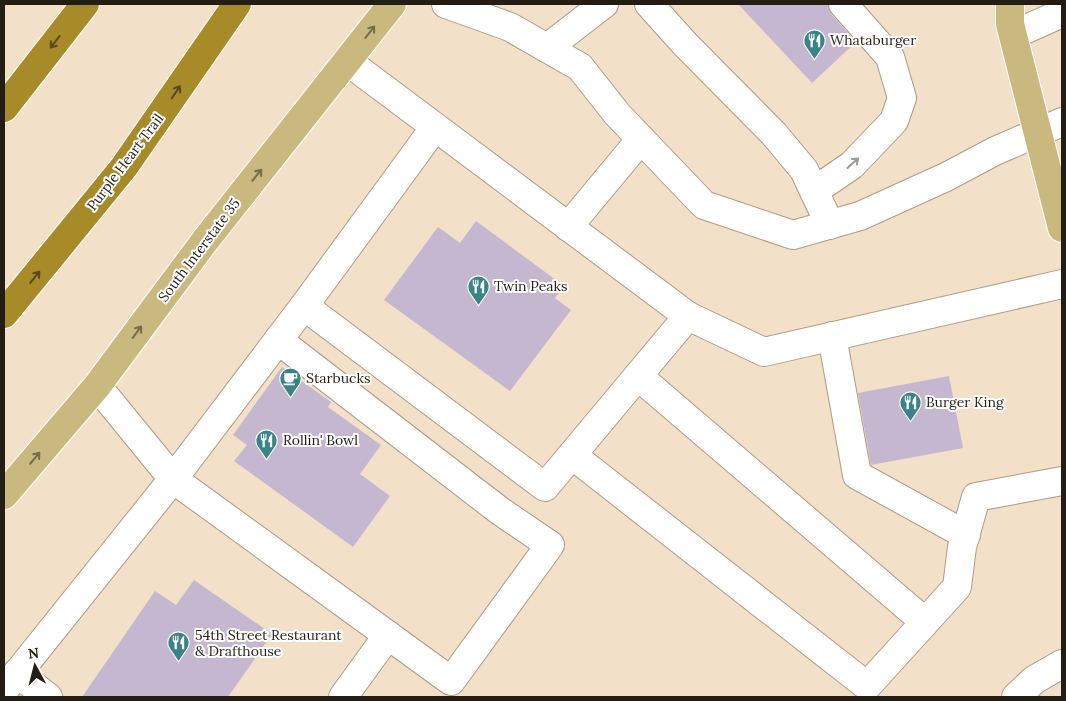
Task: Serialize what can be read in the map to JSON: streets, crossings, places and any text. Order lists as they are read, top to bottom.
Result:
{
  "streets": {
    "highway": ["Purple Heart Trail"],
    "main road": ["South Interstate 35"]
  },
  "one_way": ["South Interstate 35"],
  "places": {
    "restaurant": [
      "Whataburger",
      "Twin Peaks",
      "Burger King",
      "Rollin' Bowl",
      "54th Street Restaurant & Drafthouse"
    ],
    "cafe": ["Starbucks"]
  },
  "north": "top"
}
